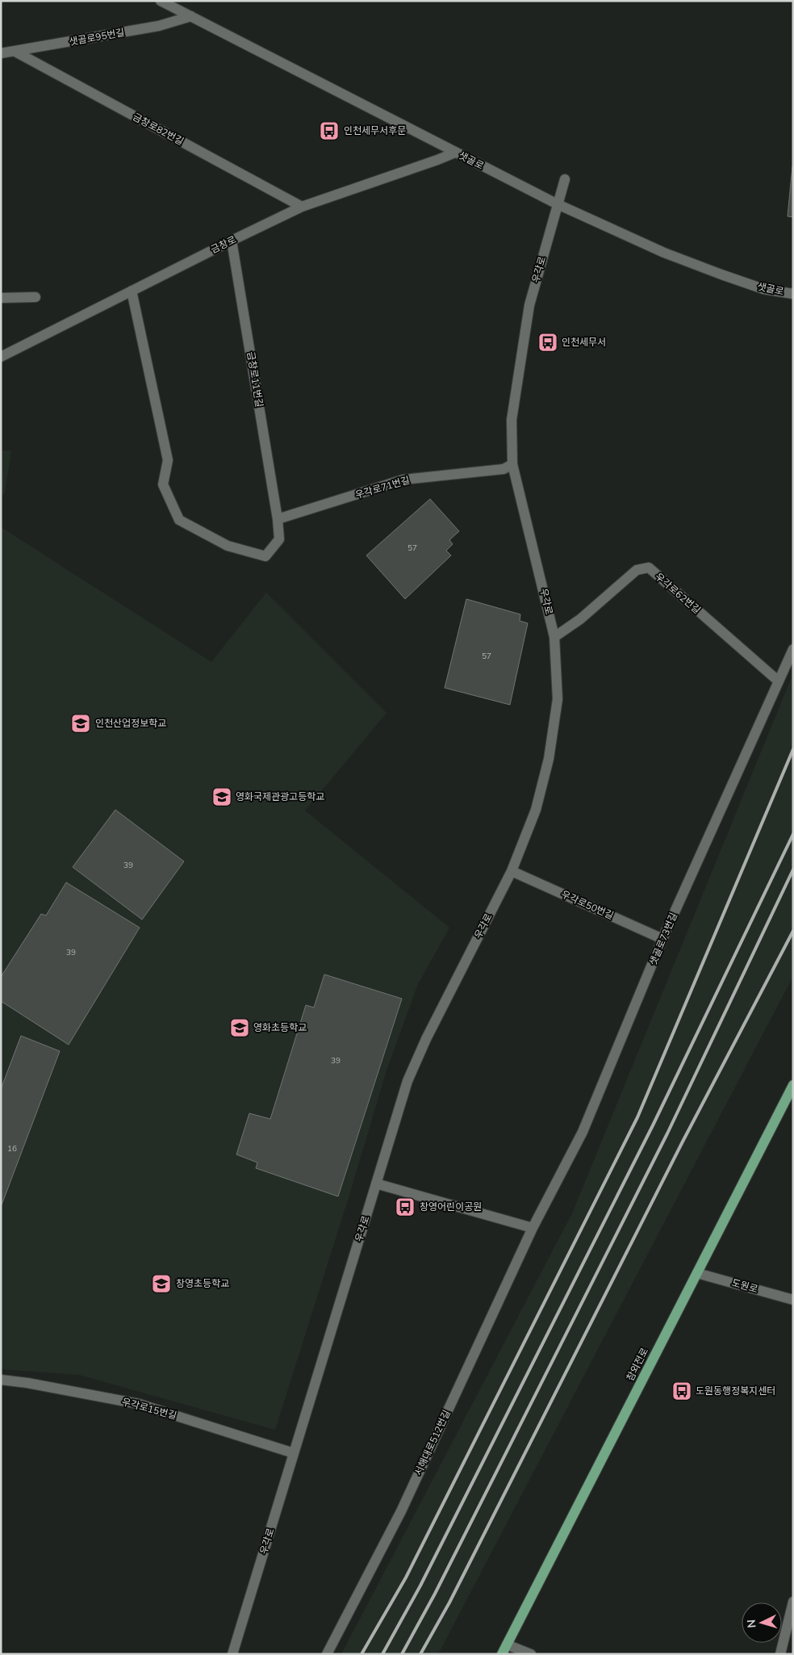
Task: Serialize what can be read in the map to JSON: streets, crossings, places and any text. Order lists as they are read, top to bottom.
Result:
{
  "streets": {
    "main road": ["참외전로"],
    "street": [
      "샛골로95번길",
      "금창로82번길",
      "샛골로",
      "금창로",
      "우각로",
      "금창로11번길",
      "우각로71번길",
      "우각로62번길",
      "우각로50번길",
      "샛골로73번길",
      "도원로",
      "우각로15번길",
      "서해대로512번길"
    ]
  },
  "crossings": [
    ["샛골로95번길", "금창로82번길"],
    ["샛골로95번길", "샛골로"],
    ["금창로82번길", "금창로"],
    ["샛골로", "금창로"],
    ["샛골로", "우각로"],
    ["금창로", "금창로11번길"],
    ["우각로", "우각로71번길"],
    ["우각로", "우각로62번길"],
    ["우각로", "우각로50번길"],
    ["우각로", "우각로15번길"],
    ["금창로11번길", "우각로71번길"],
    ["우각로62번길", "샛골로73번길"],
    ["우각로50번길", "샛골로73번길"],
    ["샛골로73번길", "서해대로512번길"],
    ["도원로", "참외전로"]
  ],
  "places": {
    "bus stop": [
      "인천세무서후문",
      "인천세무서",
      "창영어린이공원",
      "도원동행정복지센터"
    ],
    "school or university": [
      "인천산업정보학교",
      "영화국제관광고등학교",
      "영화초등학교",
      "창영초등학교"
    ]
  },
  "house_numbers": [
    "57",
    "57",
    "39",
    "39",
    "39",
    "16"
  ],
  "north": "left"
}
